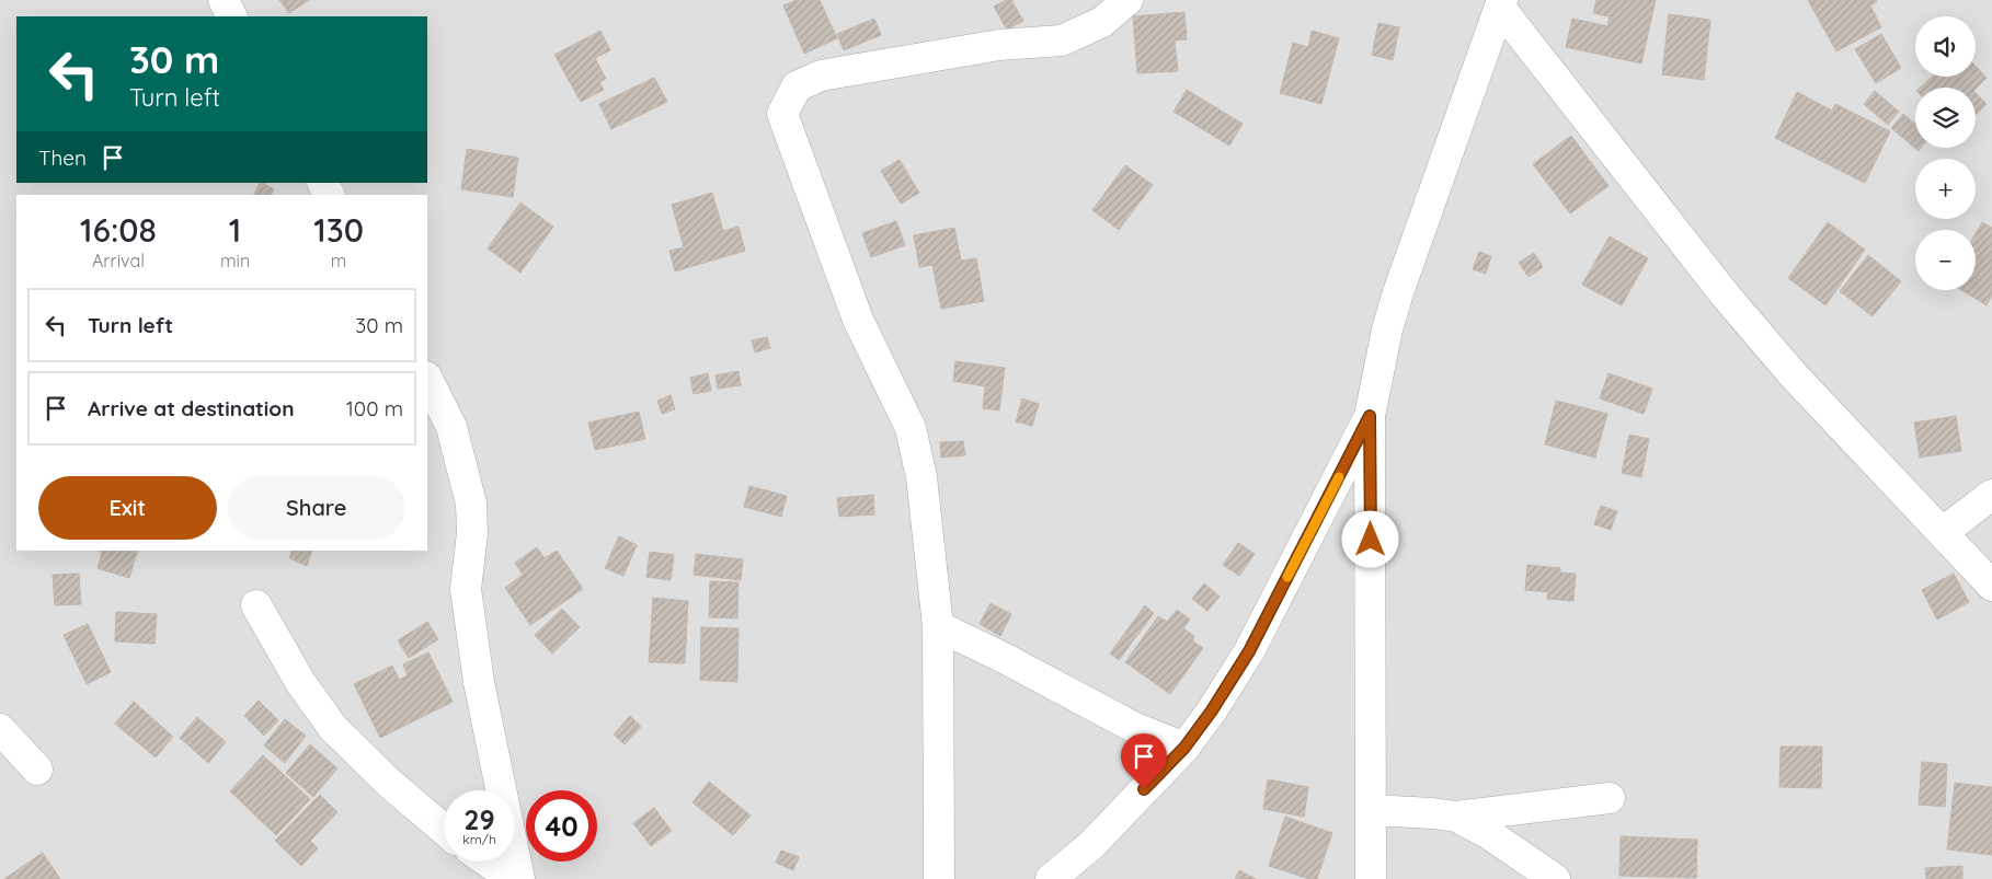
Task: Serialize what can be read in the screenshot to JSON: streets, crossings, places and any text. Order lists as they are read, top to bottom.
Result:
{
  "page": {
    "map_buttons": ["+", "−"],
    "turn": ["30 m", "Turn left"],
    "then": "Then",
    "eta": [
      "16:08",
      "Arrival",
      "1",
      "min",
      "130",
      "m"
    ],
    "list": [
      {
        "name": "Turn left",
        "value": "30 m"
      },
      {
        "name": "Arrive at destination",
        "value": "100 m"
      }
    ],
    "buttons": ["Exit", "Share"],
    "speed": "29 km/h",
    "limit": "40"
  }
}
